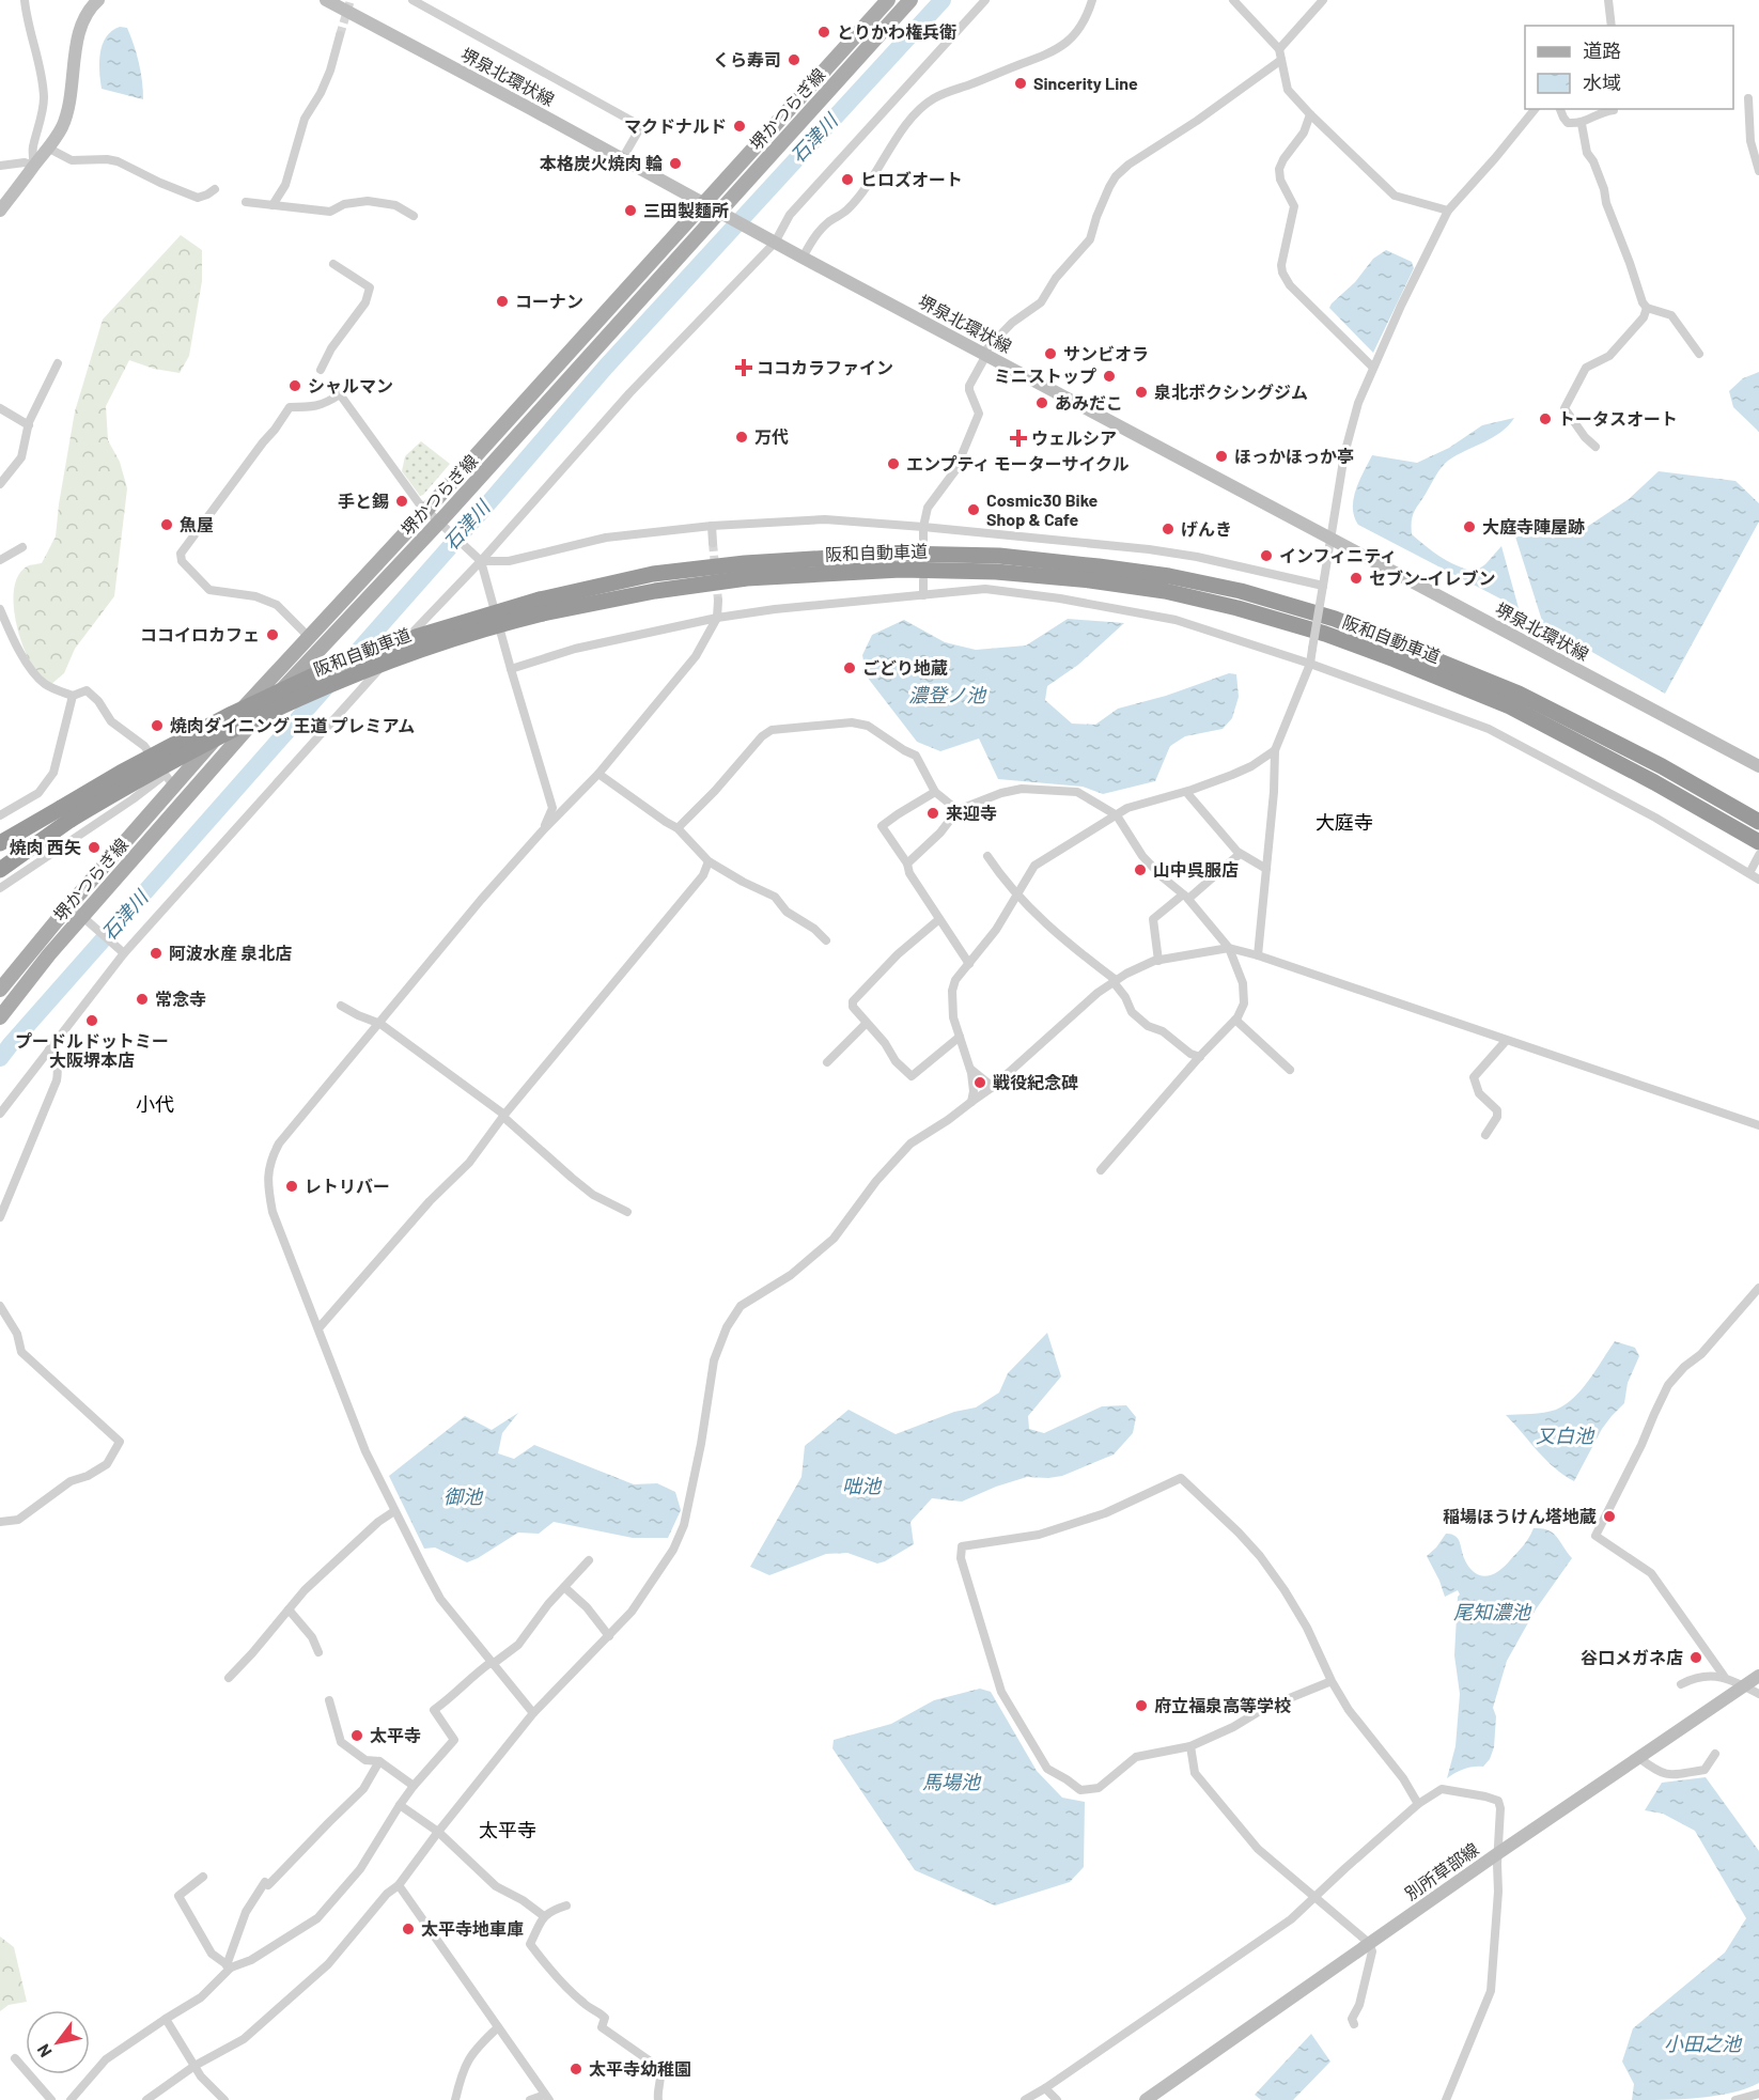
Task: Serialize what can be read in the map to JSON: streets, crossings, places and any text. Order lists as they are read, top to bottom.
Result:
{
  "streets": {
    "highway": ["阪和自動車道"],
    "main road": ["堺泉北環状線", "堺かつらぎ線", "別所草部線"]
  },
  "crossings": [
    ["堺泉北環状線", "堺かつらぎ線"]
  ],
  "districts": ["大庭寺", "小代", "太平寺"],
  "water": [
    "石津川",
    "濃登ノ池",
    "又白池",
    "咄池",
    "御池",
    "尾知濃池",
    "馬場池",
    "小田之池"
  ],
  "places": {
    "other": [
      "とりかわ権兵衛",
      "くら寿司",
      "Sincerity Line",
      "マクドナルド",
      "本格炭火焼肉 輪",
      "ヒロズオート",
      "三田製麵所",
      "コーナン",
      "サンビオラ",
      "ミニストップ",
      "シャルマン",
      "泉北ボクシングジム",
      "あみだこ",
      "トータスオート",
      "万代",
      "ほっかほっか亭",
      "エンプティ モーターサイクル",
      "手と錫",
      "Cosmic30 Bike Shop & Cafe",
      "魚屋",
      "大庭寺陣屋跡",
      "げんき",
      "インフィニティ",
      "セブン-イレブン",
      "ココイロカフェ",
      "ごどり地蔵",
      "焼肉ダイニング 王道 プレミアム",
      "来迎寺",
      "焼肉 西矢",
      "山中呉服店",
      "阿波水産 泉北店",
      "常念寺",
      "プードルドットミー 大阪堺本店",
      "戦役紀念碑",
      "レトリバー",
      "稲場ほうけん塔地蔵",
      "谷口メガネ店",
      "府立福泉高等学校",
      "太平寺",
      "太平寺地車庫",
      "太平寺幼稚園"
    ],
    "health": ["ココカラファイン", "ウェルシア"]
  },
  "legend": ["道路", "水域"],
  "north": "bottom left"
}
